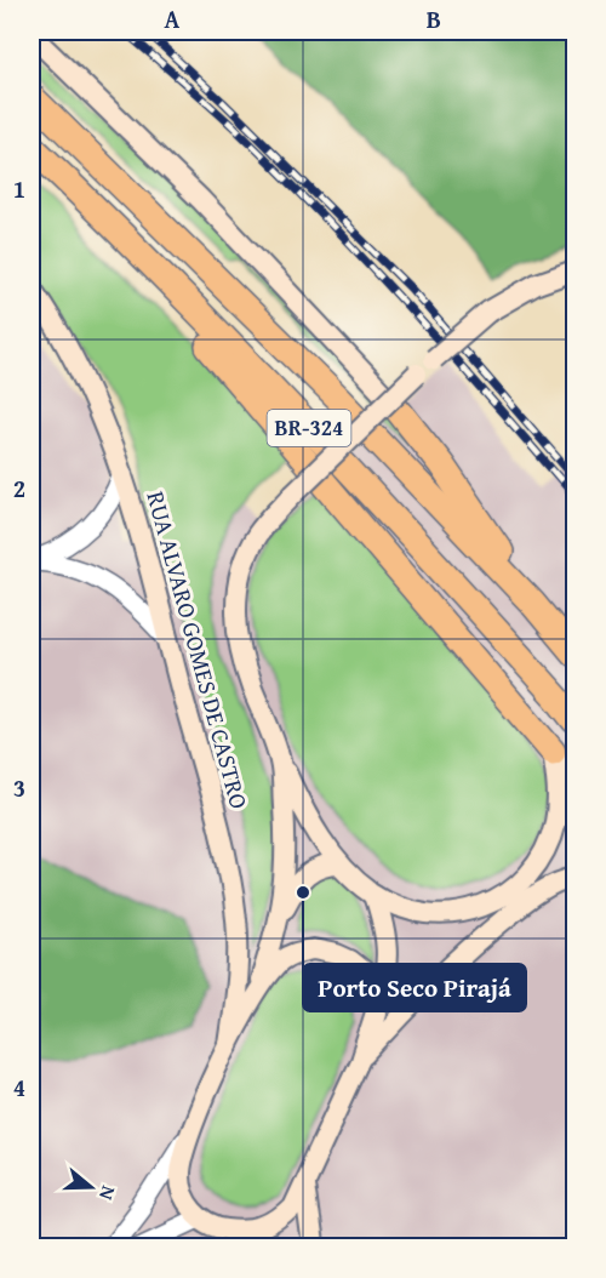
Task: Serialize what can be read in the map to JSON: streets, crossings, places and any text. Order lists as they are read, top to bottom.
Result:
{
  "streets": {
    "highway": ["BR-324"],
    "main road": ["RUA ALVARO GOMES DE CASTRO"]
  },
  "places": ["Porto Seco Pirajá"],
  "north": "right",
  "grid": {
    "columns": ["A", "B"],
    "rows": [
      "1",
      "2",
      "3",
      "4"
    ]
  }
}
